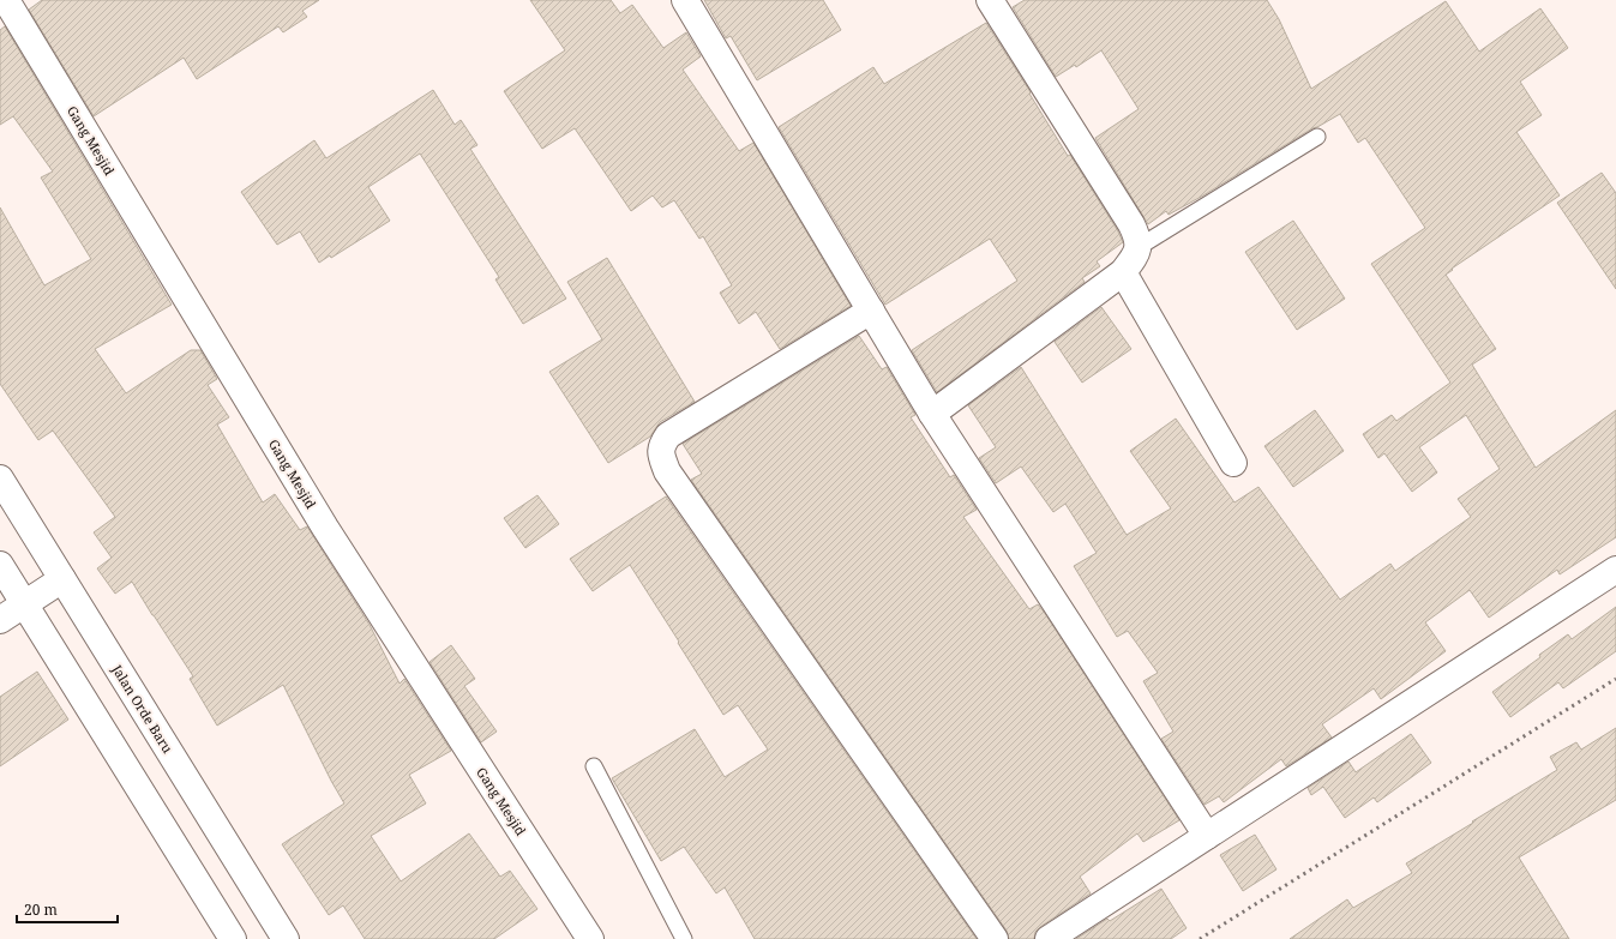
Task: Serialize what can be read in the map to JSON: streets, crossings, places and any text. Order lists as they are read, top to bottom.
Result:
{
  "streets": {
    "street": ["Gang Mesjid", "Jalan Orde Baru"]
  },
  "scale_bar": "20 m"
}
